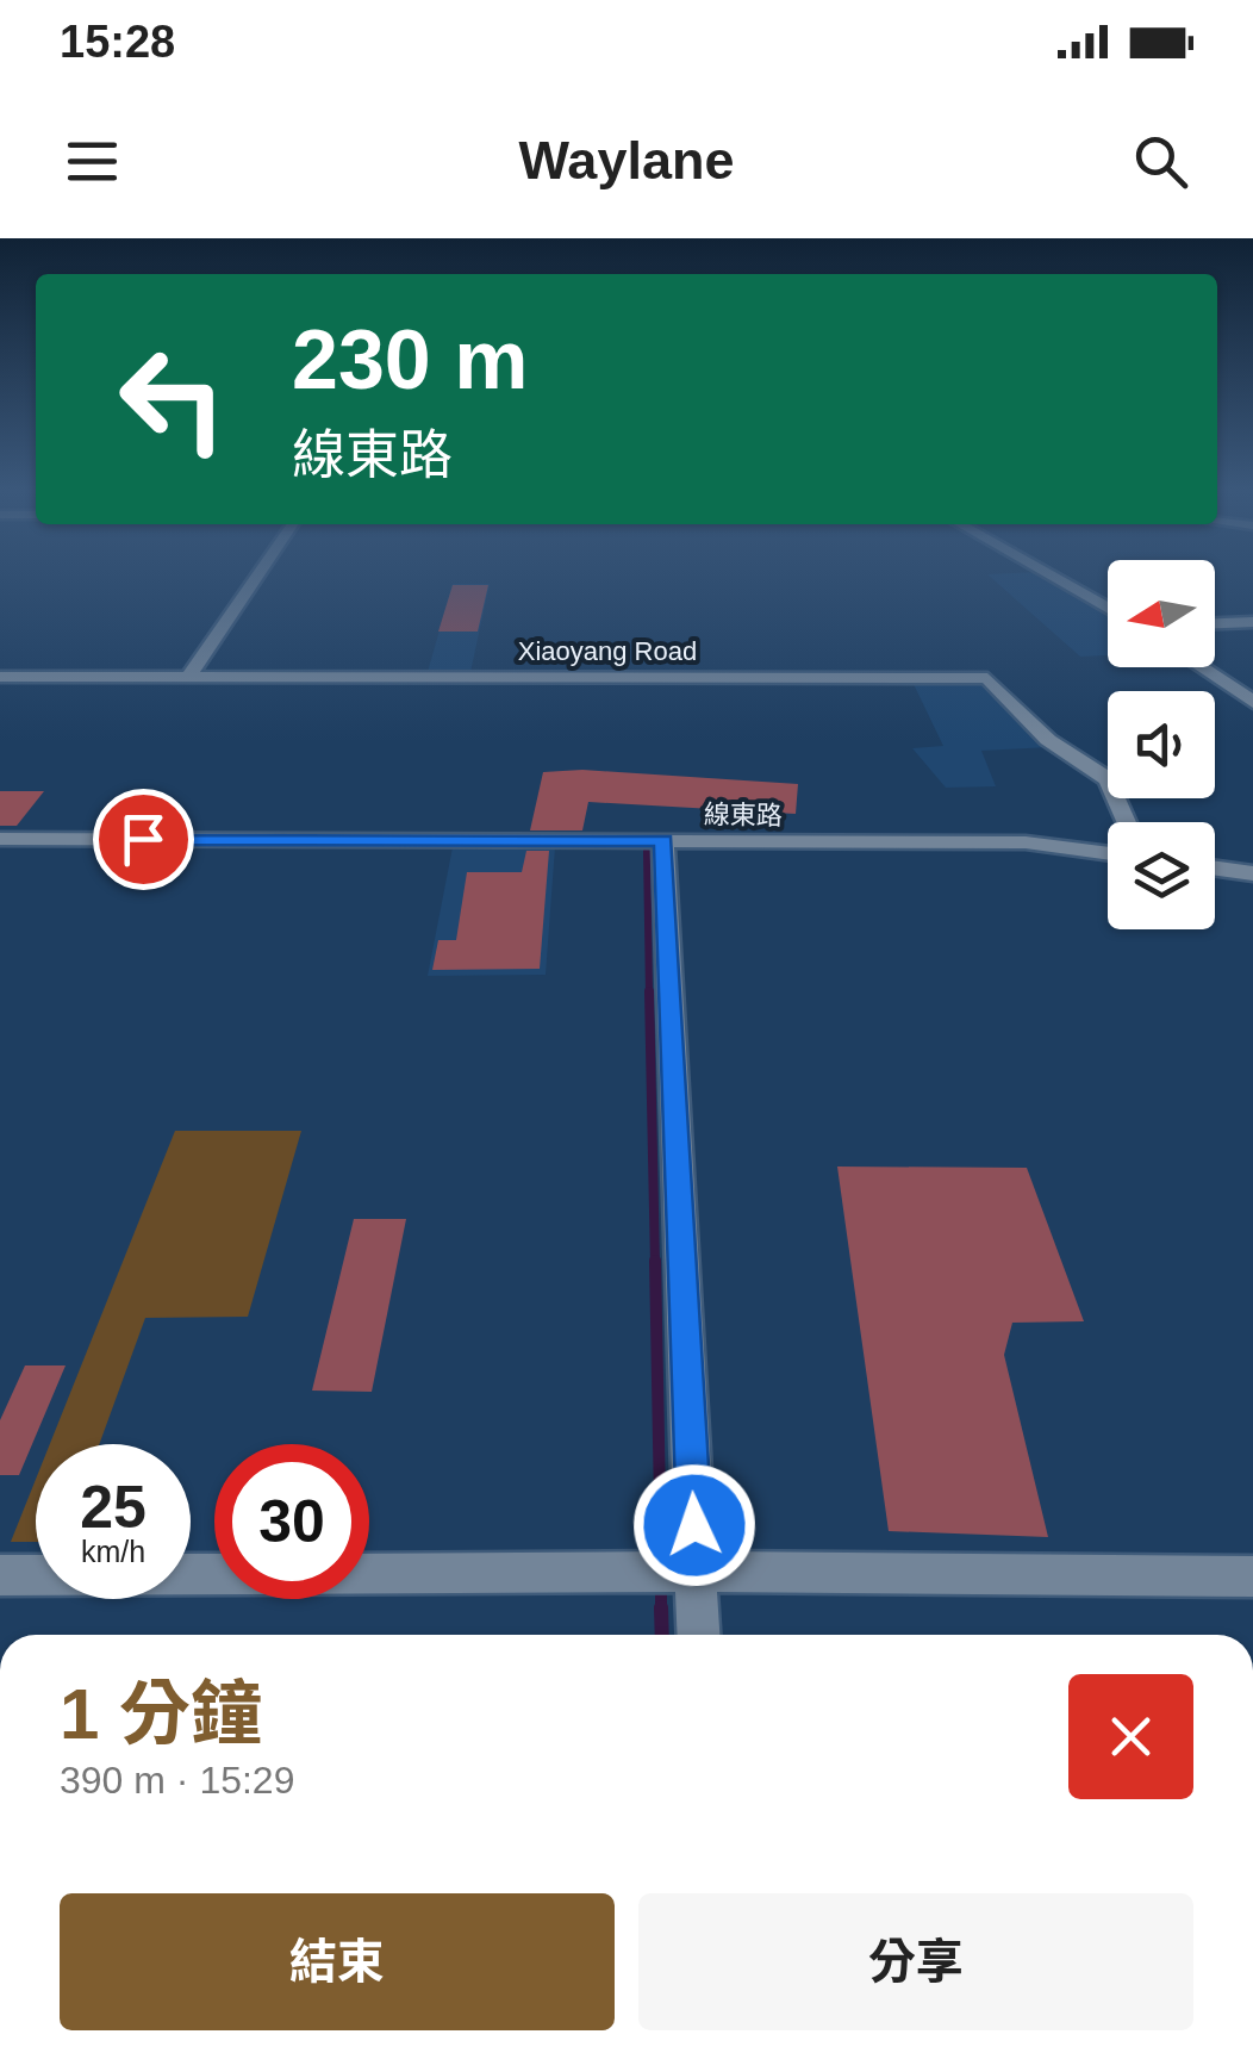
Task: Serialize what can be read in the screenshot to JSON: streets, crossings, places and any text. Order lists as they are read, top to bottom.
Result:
{
  "streets": {
    "street": ["Xiaoyang Road", "線東路"]
  },
  "north": "left",
  "page": {
    "status": "15:28",
    "header": "Waylane",
    "turn": ["230 m", "線東路"],
    "speed": "25 km/h",
    "limit": "30",
    "heading": ["1 分鐘", "390 m · 15:29"],
    "buttons": ["結束", "分享"]
  }
}
